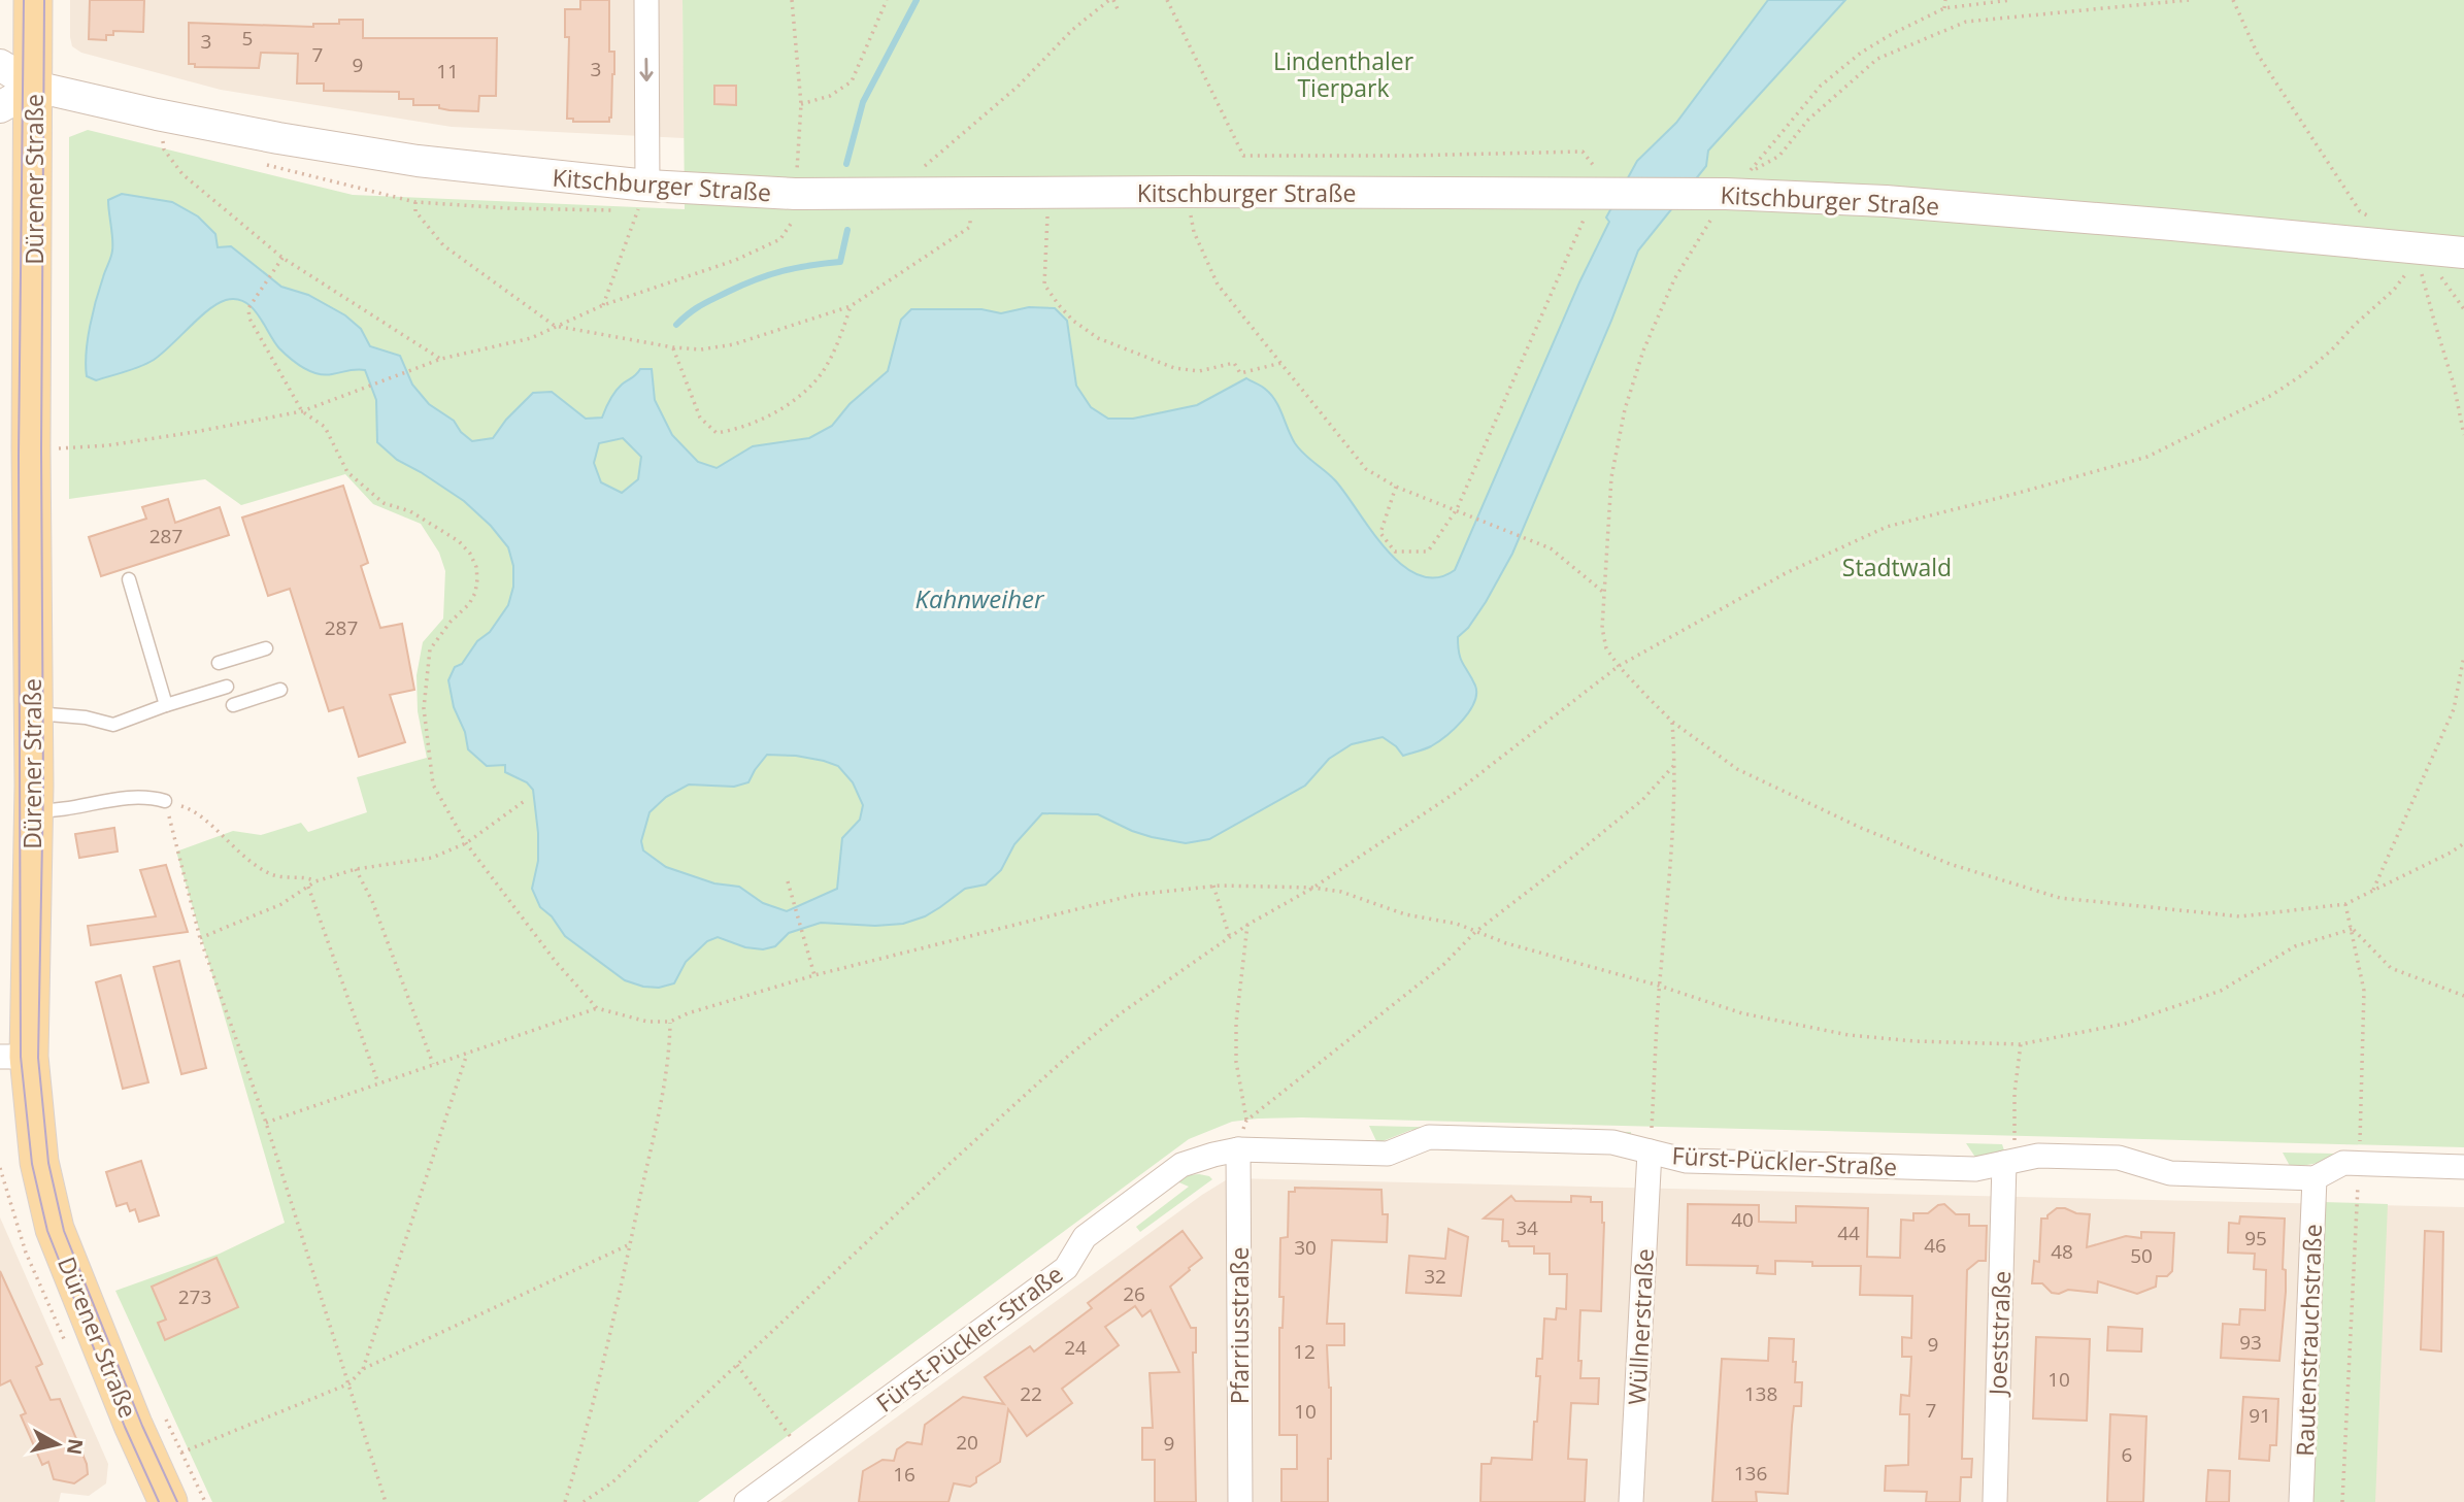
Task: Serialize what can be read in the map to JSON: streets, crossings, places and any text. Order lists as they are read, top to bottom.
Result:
{
  "streets": {
    "main road": ["Dürener Straße"],
    "street": [
      "Kitschburger Straße",
      "Fürst-Pückler-Straße",
      "Pfarriusstraße",
      "Wüllnerstraße",
      "Joeststraße",
      "Rautenstrauchstraße"
    ]
  },
  "crossings": [
    ["Dürener Straße", "Kitschburger Straße"],
    ["Fürst-Pückler-Straße", "Pfarriusstraße"],
    ["Fürst-Pückler-Straße", "Wüllnerstraße"],
    ["Fürst-Pückler-Straße", "Joeststraße"],
    ["Fürst-Pückler-Straße", "Rautenstrauchstraße"]
  ],
  "water": ["Kahnweiher"],
  "parks": ["Lindenthaler Tierpark", "Stadtwald"],
  "house_numbers": [
    "5",
    "3",
    "7",
    "9",
    "3",
    "11",
    "287",
    "287",
    "40",
    "34",
    "44",
    "95",
    "46",
    "30",
    "48",
    "50",
    "32",
    "26",
    "273",
    "93",
    "9",
    "24",
    "12",
    "10",
    "22",
    "138",
    "7",
    "10",
    "91",
    "20",
    "9",
    "6",
    "136",
    "16"
  ],
  "north": "right"
}
